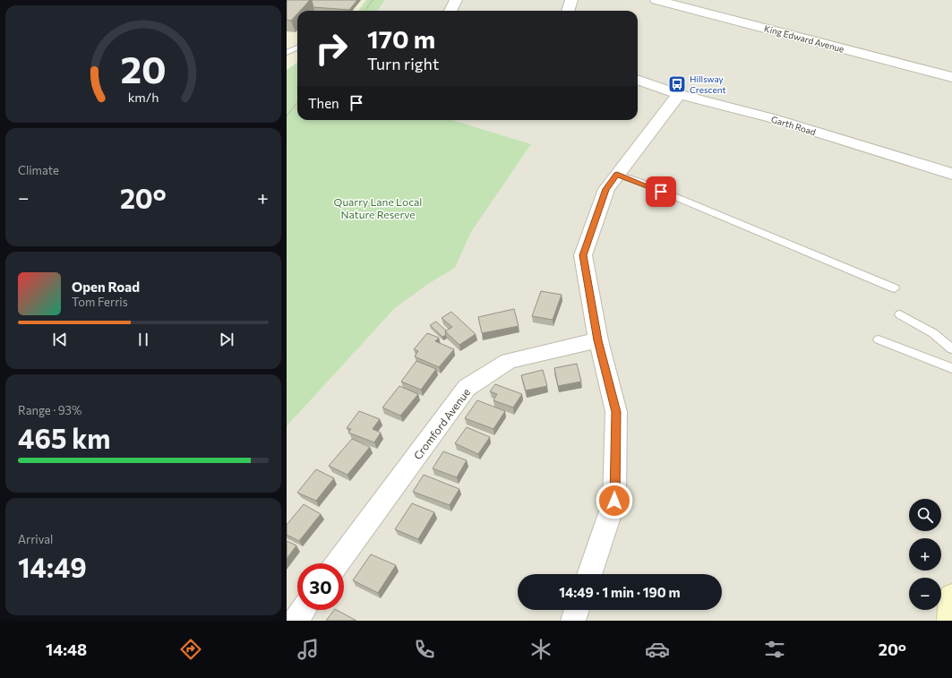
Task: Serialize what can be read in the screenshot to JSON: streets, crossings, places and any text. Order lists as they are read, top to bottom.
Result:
{
  "streets": {
    "street": ["King Edward Avenue", "Garth Road", "Cromford Avenue"]
  },
  "parks": ["Quarry Lane Local Nature Reserve"],
  "places": {
    "bus stop": ["Hillsway Crescent"]
  },
  "page": {
    "turn": ["170 m", "Turn right"],
    "then": "Then",
    "tile": [
      "Climate",
      ["Range · 93%", "465 km"],
      ["Arrival", "14:49"]
    ],
    "heat": ["−", "20°", "+"],
    "song": ["Open Road", "Tom Ferris"],
    "map_buttons": ["+", "−"],
    "limit": "30",
    "trip": "14:49 · 1 min · 190 m",
    "tabs": ["14:48", "20°"],
    "gauge": ["20", "km/h"]
  }
}
